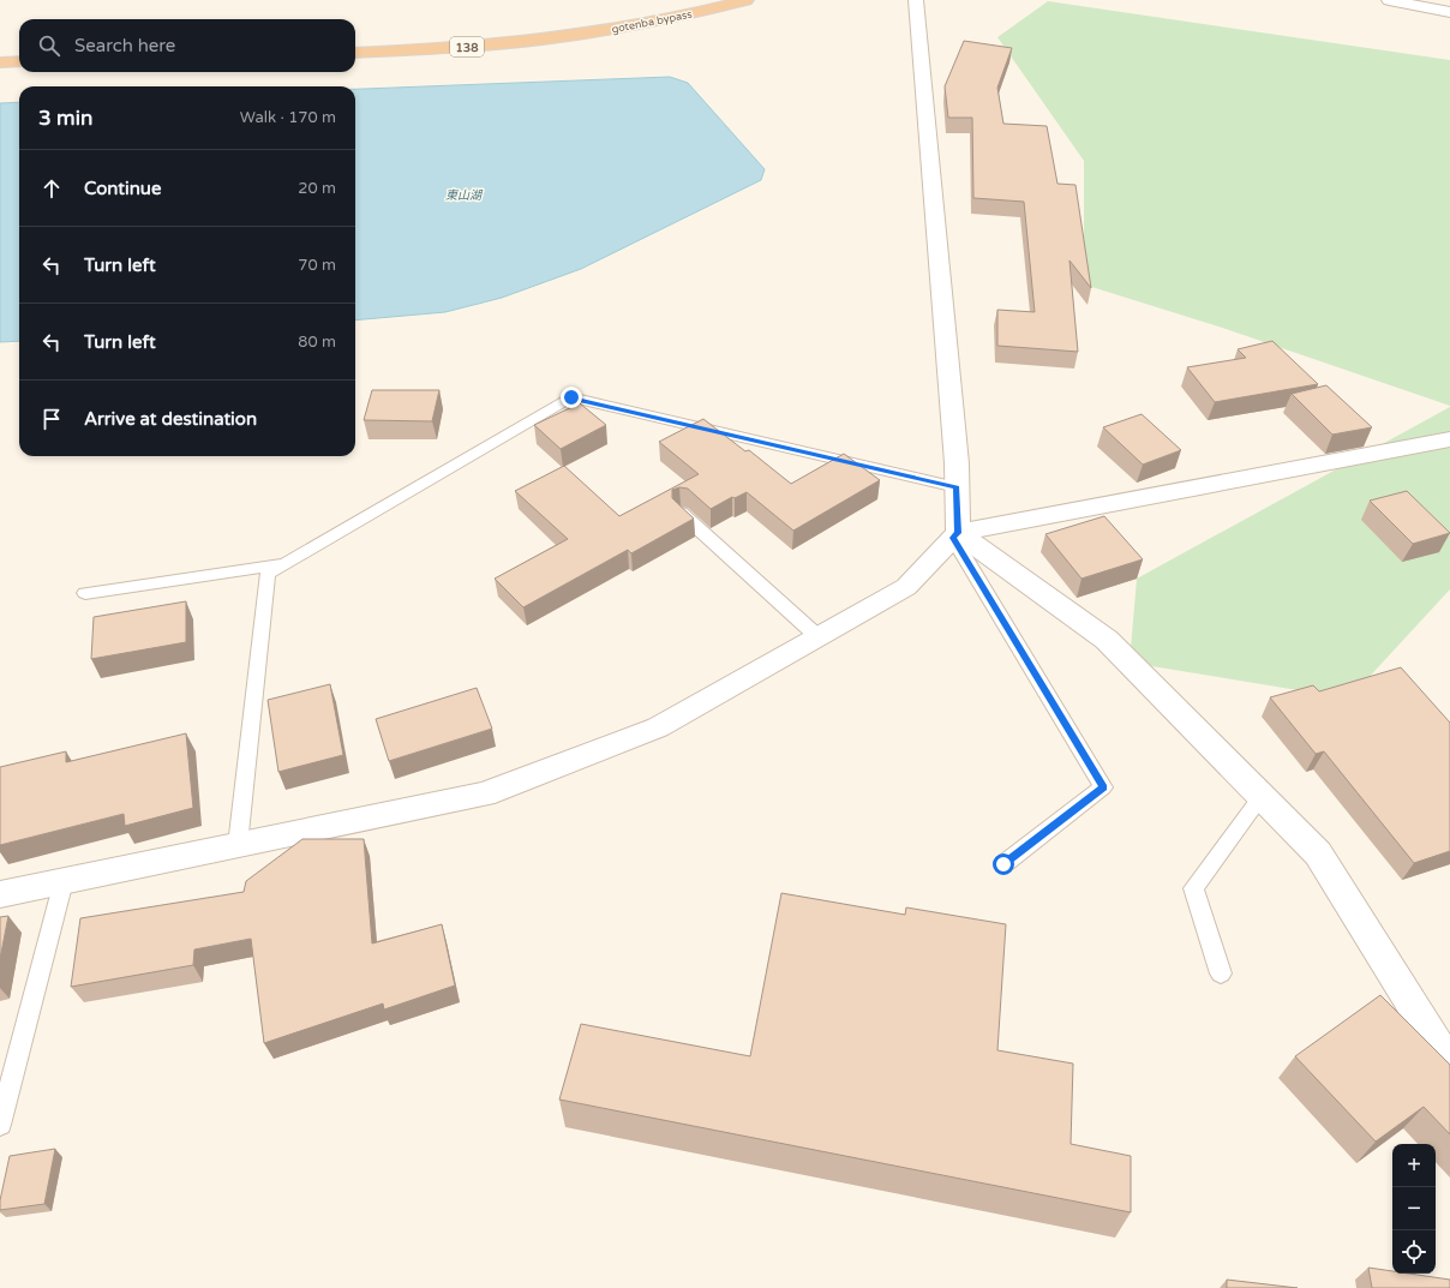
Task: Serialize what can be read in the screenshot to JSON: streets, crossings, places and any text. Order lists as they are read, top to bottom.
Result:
{
  "streets": {
    "highway": ["gotenba bypass", "138"]
  },
  "water": ["東山湖"],
  "page": {
    "search": "Search here",
    "heading": ["3 min", "Walk · 170 m"],
    "list": [
      ["Continue", "20 m"],
      ["Turn left", "70 m"],
      ["Turn left", "80 m"],
      "Arrive at destination"
    ],
    "map_buttons": ["+", "−"]
  }
}
